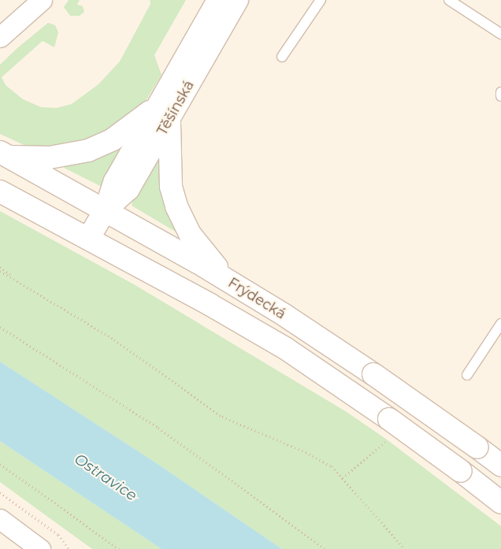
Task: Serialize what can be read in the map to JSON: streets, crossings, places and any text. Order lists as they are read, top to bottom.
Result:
{
  "streets": {
    "main road": ["Těšínská", "Frýdecká"]
  },
  "crossings": [
    ["Těšínská", "Frýdecká"]
  ],
  "water": ["Ostravice"]
}
